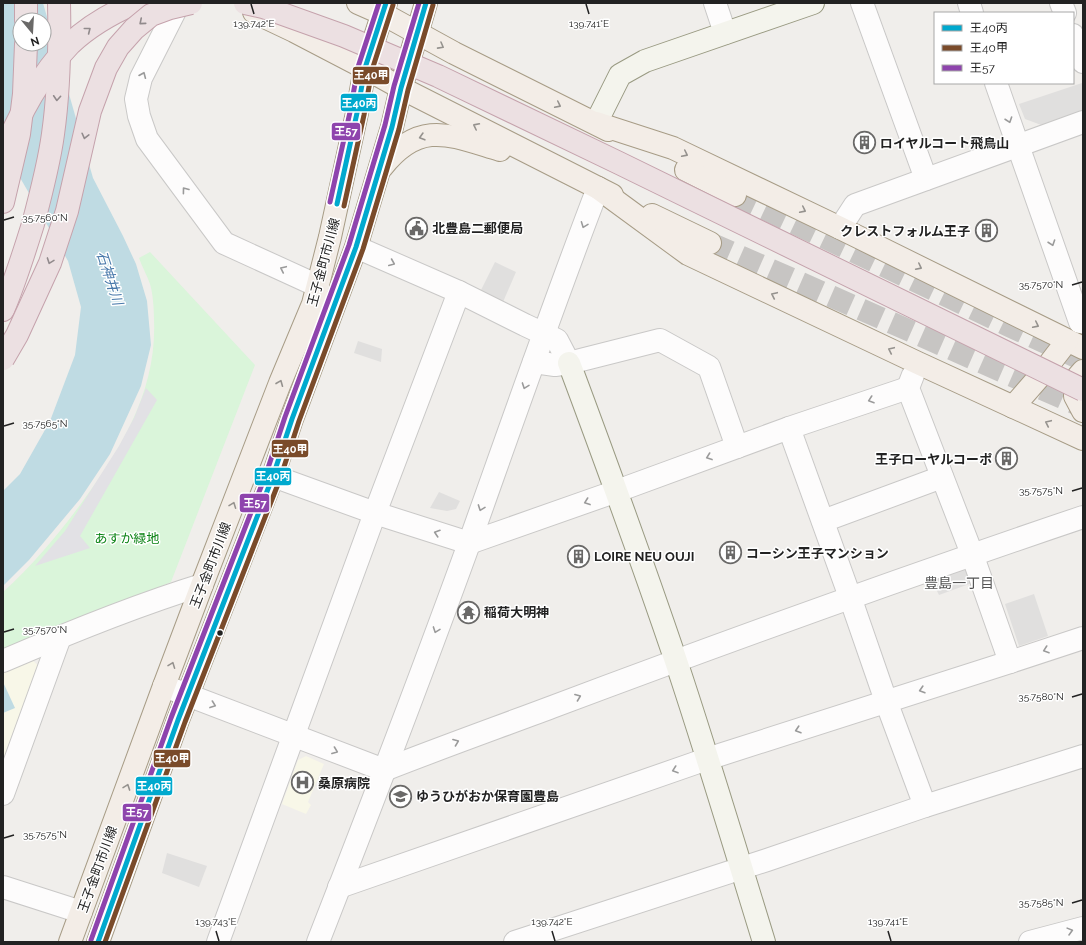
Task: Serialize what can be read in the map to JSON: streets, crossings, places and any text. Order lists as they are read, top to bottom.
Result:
{
  "streets": {
    "main road": ["王子金町市川線"]
  },
  "districts": ["豊島一丁目"],
  "water": ["石神井川"],
  "parks": ["あすか緑地"],
  "places": {
    "building": [
      "ロイヤルコート飛鳥山",
      "クレストフォルム王子",
      "王子ローヤルコーポ",
      "コーシン王子マンション",
      "LOIRE NEU OUJI"
    ],
    "public building": ["北豊島二郵便局"],
    "temple": ["稲荷大明神"],
    "hospital": ["桑原病院"],
    "school or university": ["ゆうひがおか保育園豊島"]
  },
  "lines": ["transit line 王40丙", "transit line 王57", "transit line 王40甲"],
  "legend": ["王40丙", "王40甲", "王57"],
  "north": "bottom",
  "coordinates": [
    "139.742°E",
    "139.741°E",
    "35.7560°N",
    "35.7570°N",
    "35.7565°N",
    "35.7575°N",
    "35.7580°N",
    "35.7585°N",
    "139.743°E"
  ]
}
